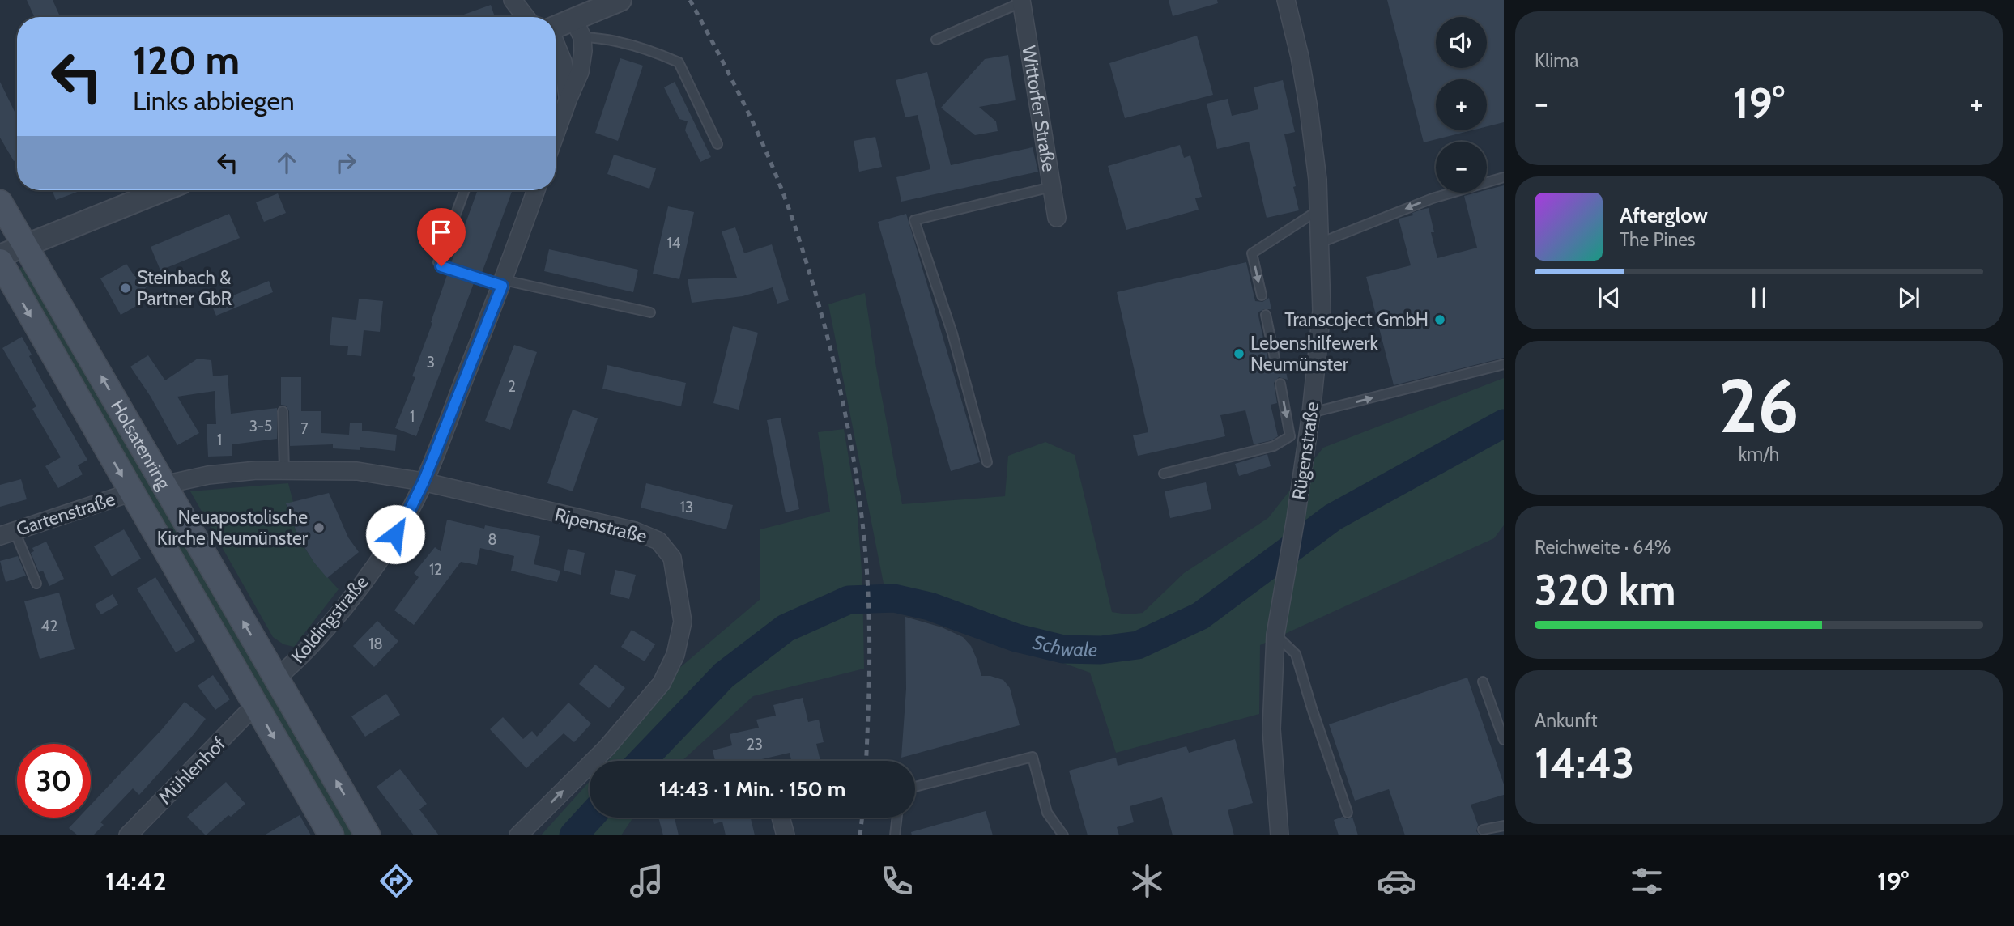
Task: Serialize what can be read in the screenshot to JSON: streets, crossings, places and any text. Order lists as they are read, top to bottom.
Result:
{
  "streets": {
    "main road": ["Holsatenring"],
    "street": [
      "Wittorfer Straße",
      "Rügenstraße",
      "Gartenstraße",
      "Ripenstraße",
      "Koldingstraße",
      "Mühlenhof"
    ]
  },
  "crossings": [
    ["Holsatenring", "Gartenstraße"],
    ["Holsatenring", "Ripenstraße"],
    ["Holsatenring", "Koldingstraße"],
    ["Holsatenring", "Mühlenhof"],
    ["Ripenstraße", "Koldingstraße"]
  ],
  "water": ["Schwale"],
  "places": [
    "Steinbach & Partner GbR",
    "Transcoject GmbH",
    "Lebenshilfewerk Neumünster",
    "Neuapostolische Kirche Neumünster"
  ],
  "house_numbers": [
    "14",
    "3",
    "2",
    "1",
    "3-5",
    "7",
    "1",
    "13",
    "8",
    "12",
    "42",
    "18",
    "23"
  ],
  "page": {
    "tile": [
      "Klima",
      ["26", "km/h"],
      ["Reichweite · 64%", "320 km"],
      ["Ankunft", "14:43"]
    ],
    "map_buttons": ["+", "−"],
    "turn": ["120 m", "Links abbiegen"],
    "heat": ["−", "19°", "+"],
    "song": ["Afterglow", "The Pines"],
    "limit": "30",
    "trip": "14:43 · 1 Min. · 150 m",
    "tabs": ["14:42", "19°"]
  }
}
